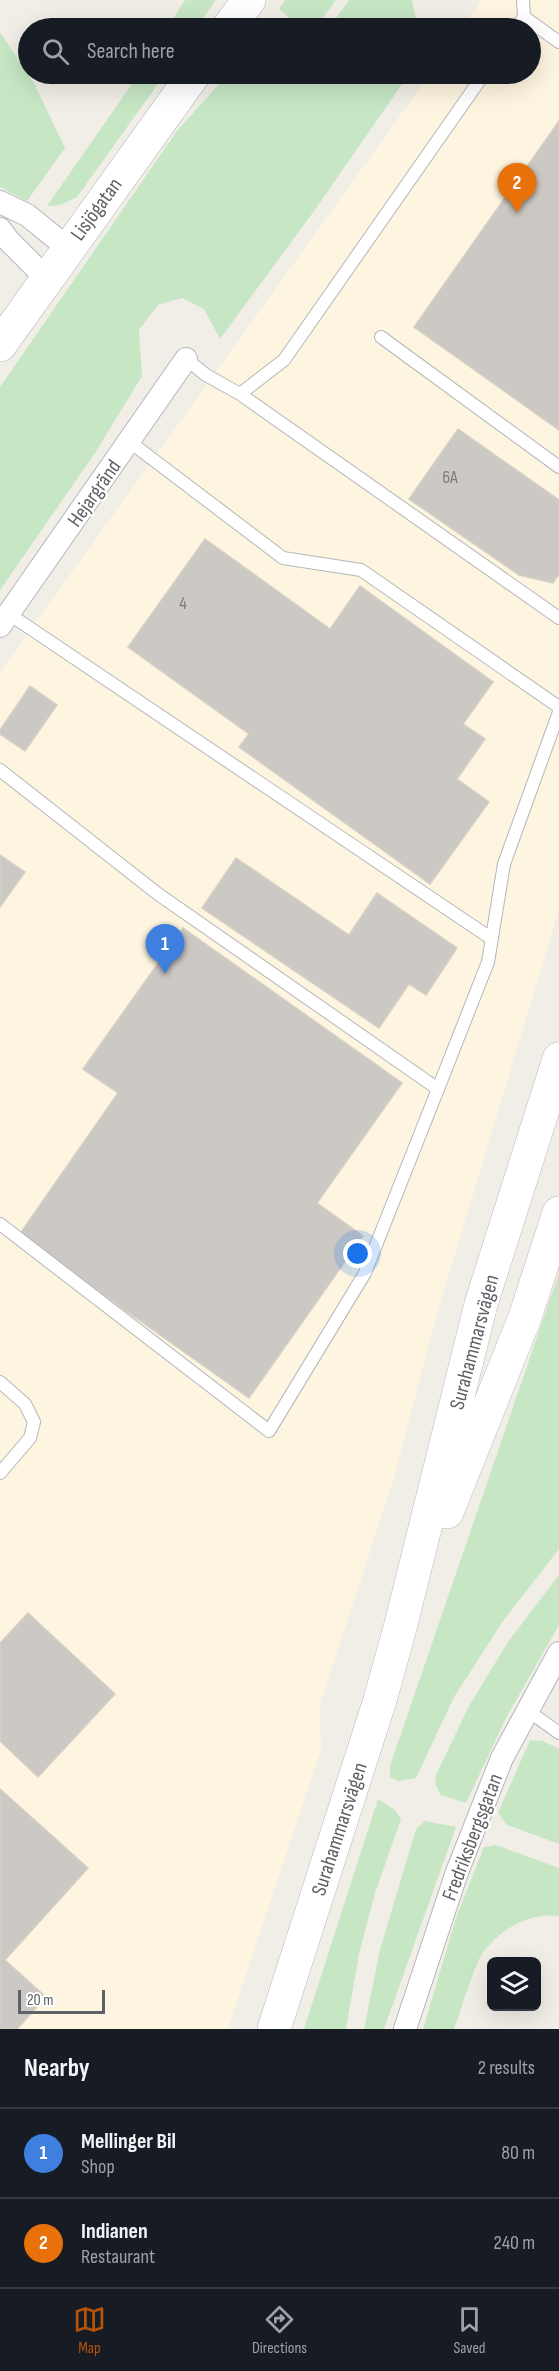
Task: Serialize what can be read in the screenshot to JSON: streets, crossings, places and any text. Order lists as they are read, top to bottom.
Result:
{
  "streets": {
    "main road": ["Lisjögatan", "Surahammarsvägen"],
    "street": ["Hejargränd", "Fredriksbergsgatan"]
  },
  "house_numbers": ["6A", "4"],
  "scale_bar": "20 m",
  "page": {
    "search": "Search here",
    "pins": ["2", "1"],
    "scale": "20 m",
    "heading": ["Nearby", "2 results"],
    "list": [
      {
        "mark": "1",
        "name": "Mellinger Bil",
        "note": "Shop",
        "value": "80 m"
      },
      {
        "mark": "2",
        "name": "Indianen",
        "note": "Restaurant",
        "value": "240 m"
      }
    ],
    "nav": ["Map", "Directions", "Saved"]
  }
}
